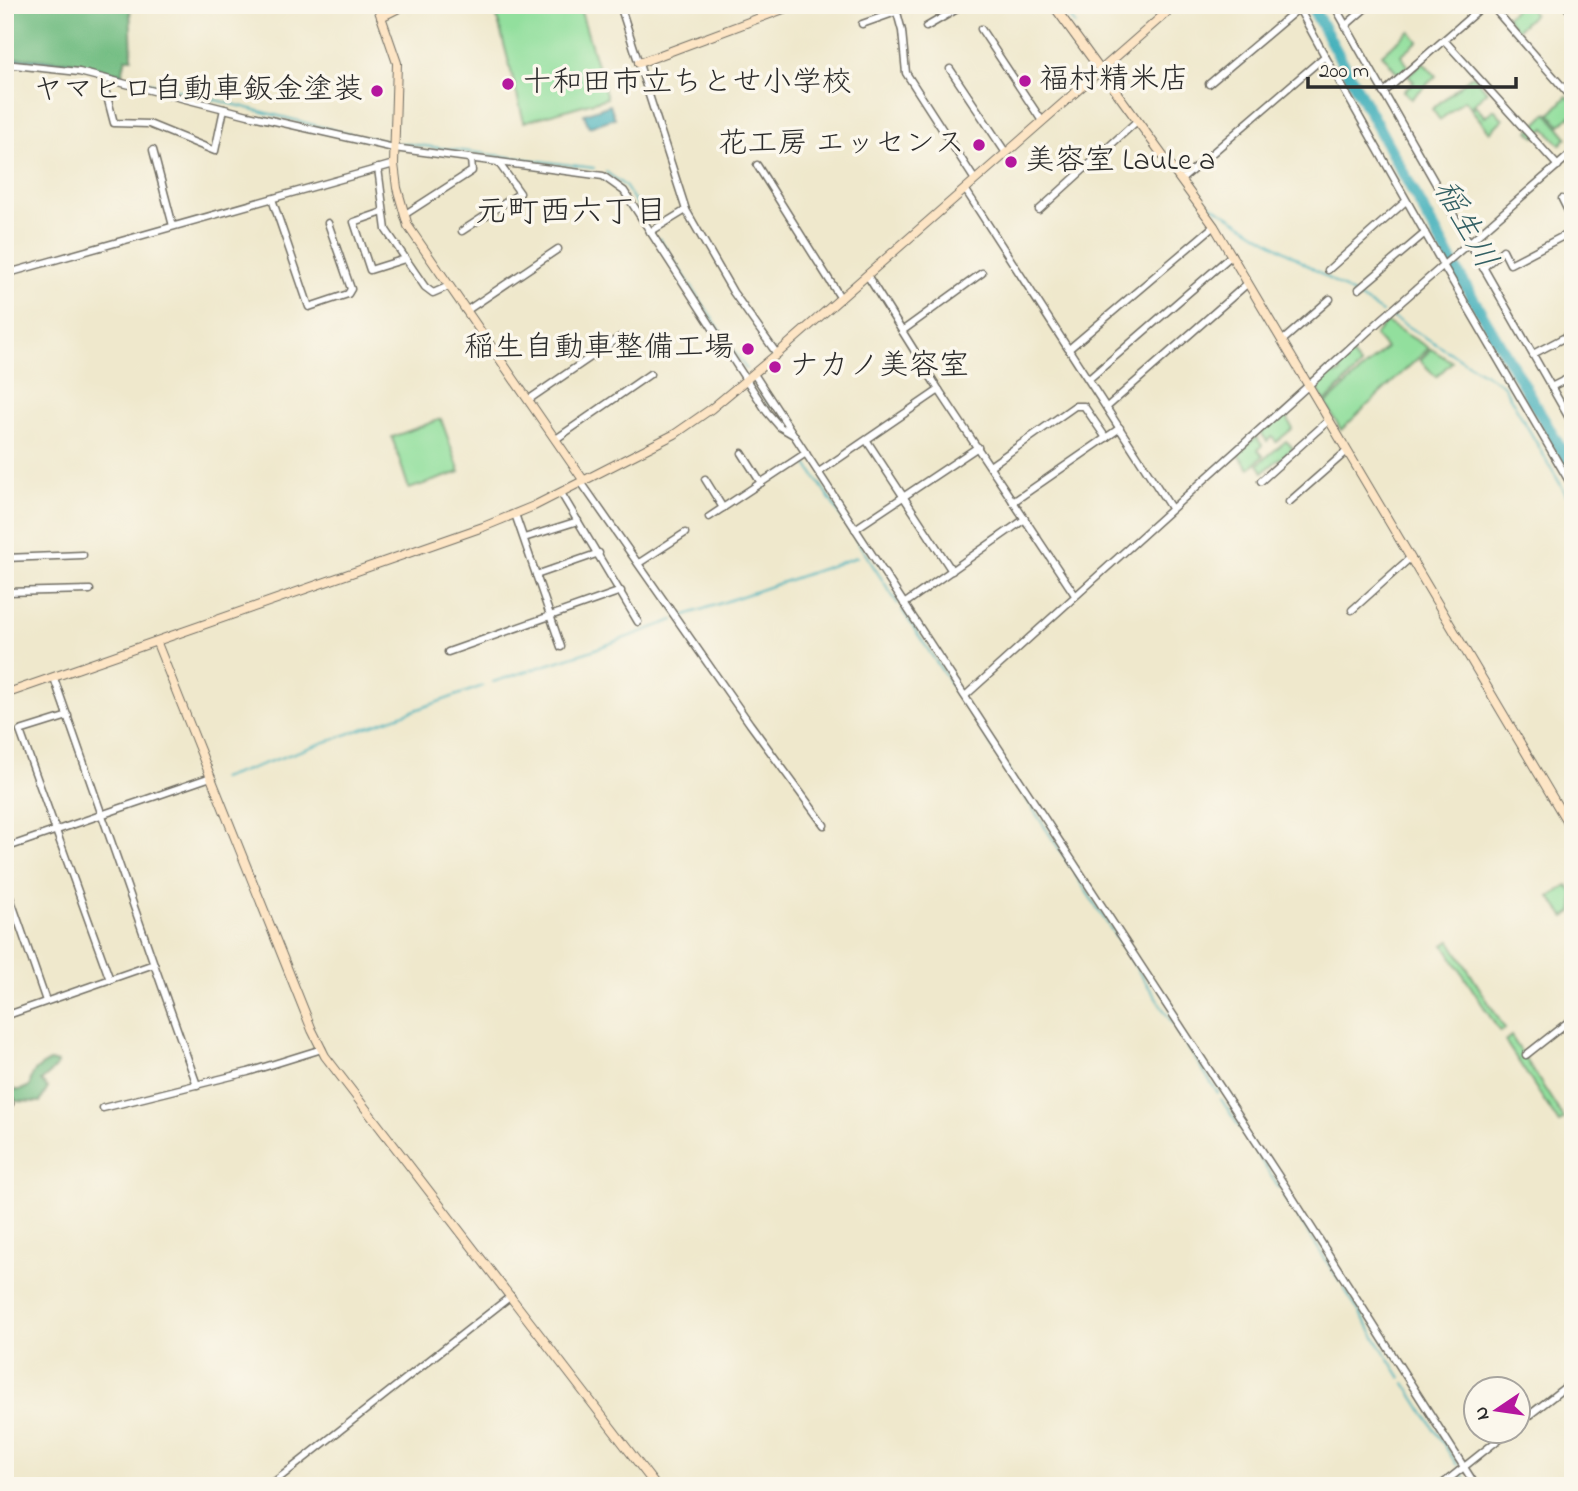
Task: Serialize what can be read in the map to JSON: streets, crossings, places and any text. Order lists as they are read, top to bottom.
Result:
{
  "districts": ["元町西六丁目"],
  "water": ["稲生川"],
  "places": [
    "福村精米店",
    "十和田市立ちとせ小学校",
    "ヤマヒロ自動車鈑金塗装",
    "花工房 エッセンス",
    "美容室 LauLe a",
    "稲生自動車整備工場",
    "ナカノ美容室"
  ],
  "scale_bar": "200 m",
  "north": "left"
}
